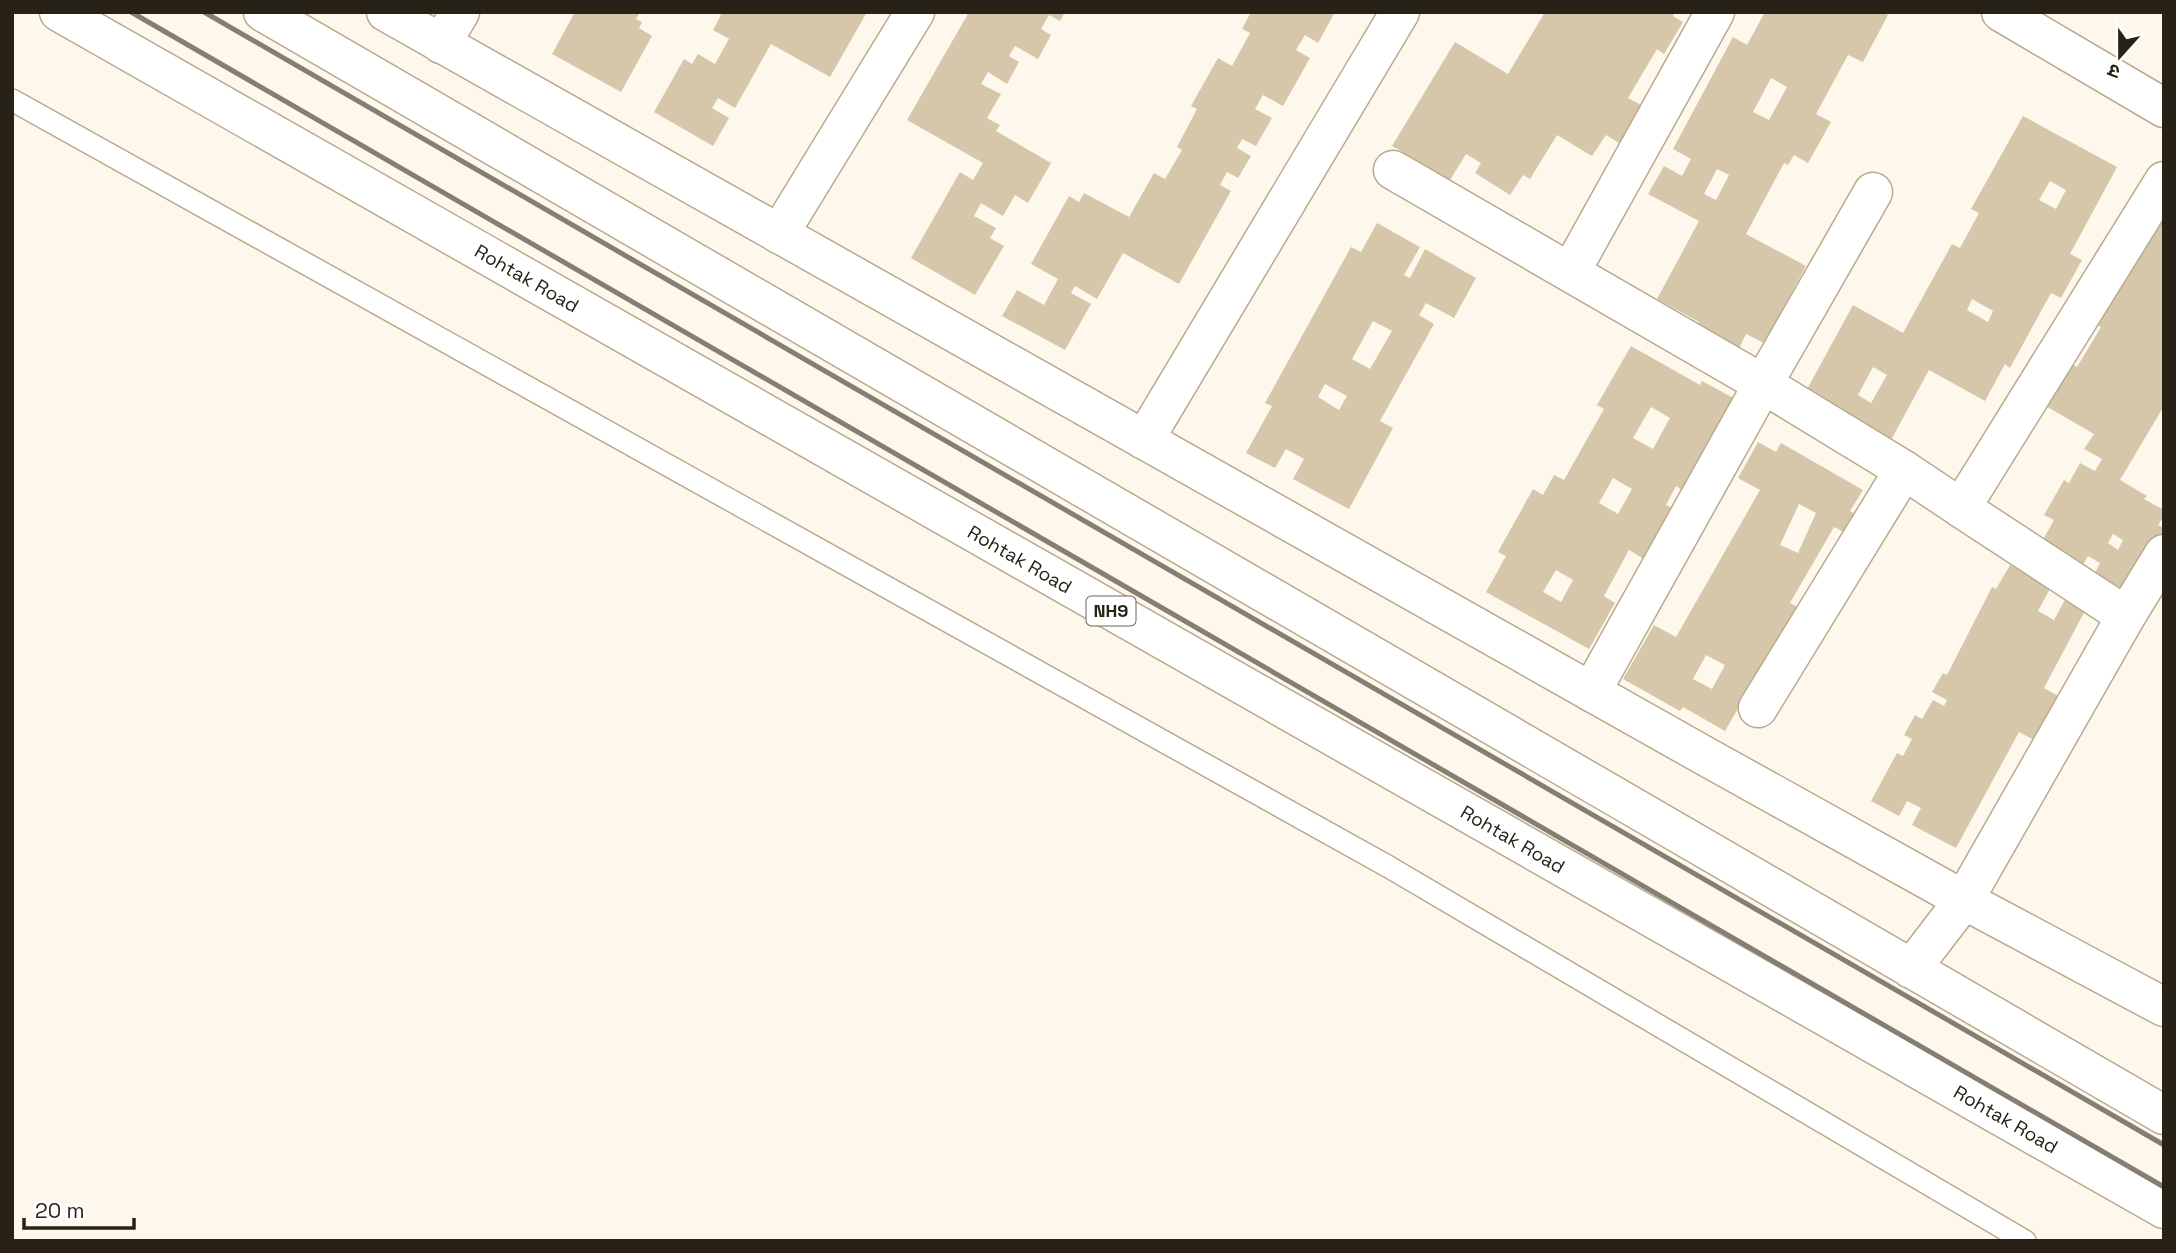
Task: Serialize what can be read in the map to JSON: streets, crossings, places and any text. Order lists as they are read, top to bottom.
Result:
{
  "streets": {
    "street": ["Rohtak Road", "NH9"]
  },
  "scale_bar": "20 m",
  "north": "bottom"
}
